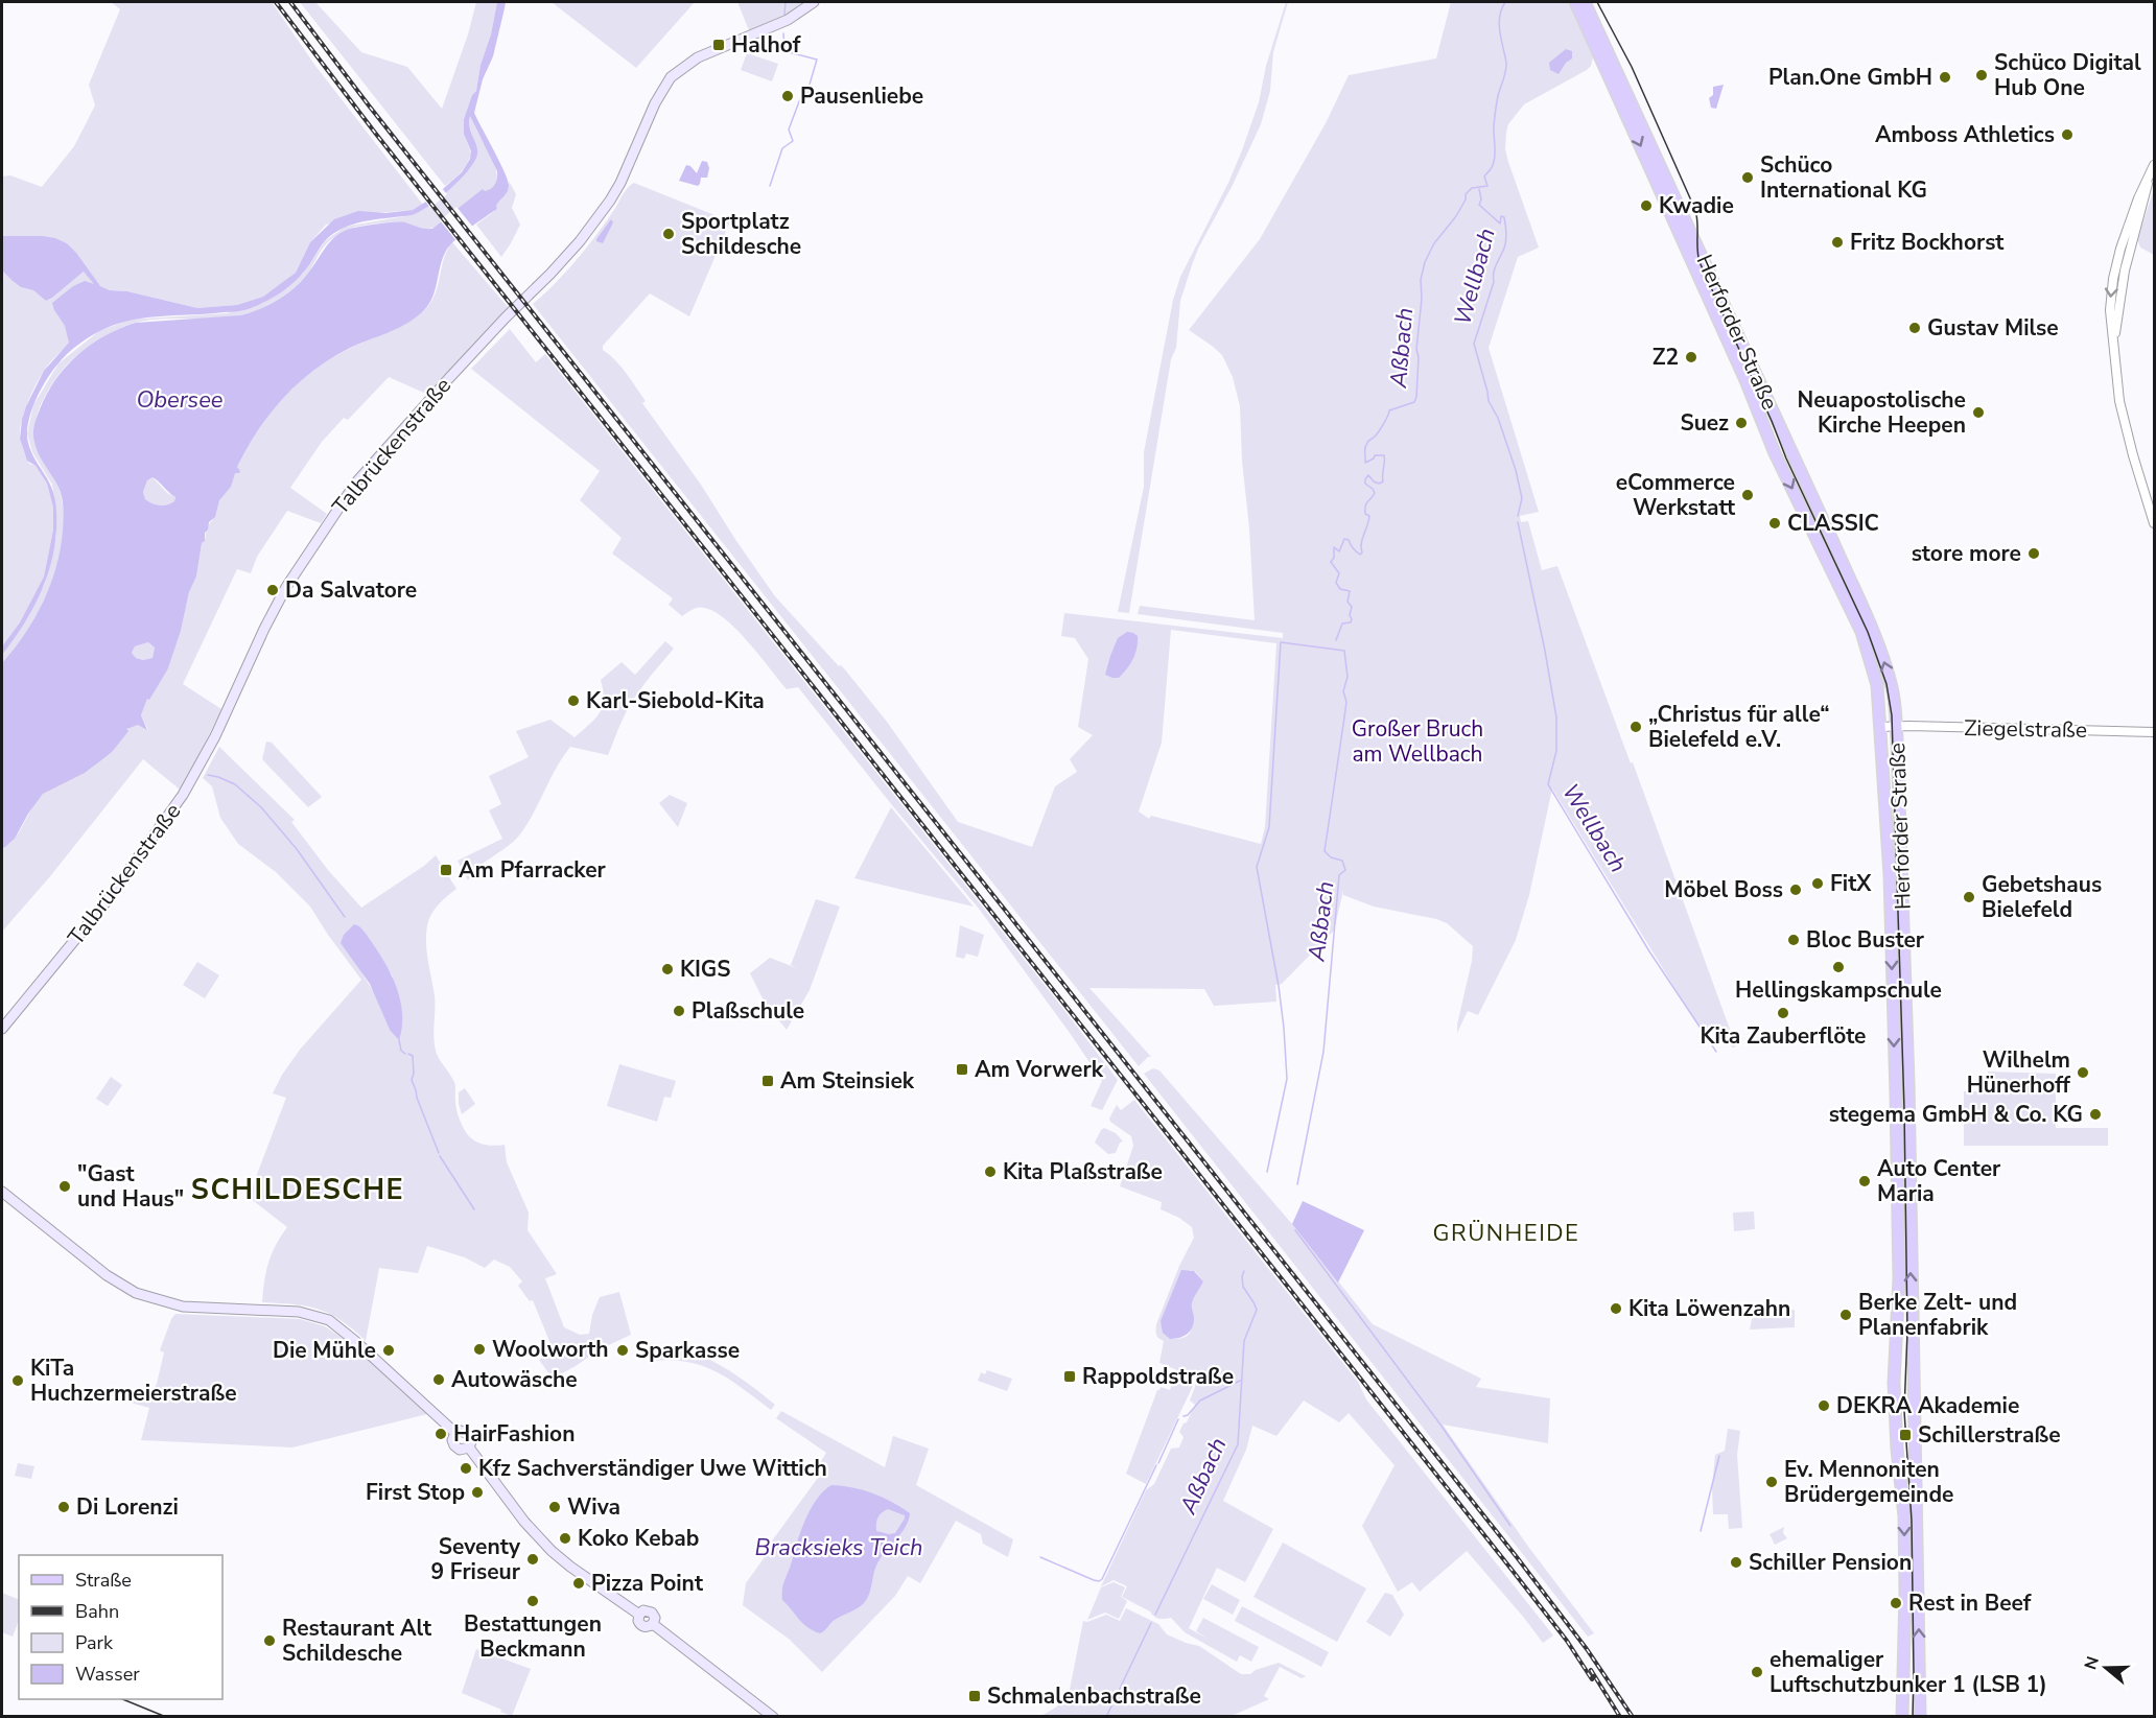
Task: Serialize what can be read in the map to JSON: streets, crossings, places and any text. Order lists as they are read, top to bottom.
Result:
{
  "streets": {
    "main road": ["Herforder Straße", "Talbrückenstraße"],
    "street": ["Ziegelstraße"]
  },
  "crossings": [
    ["Herforder Straße", "Ziegelstraße"]
  ],
  "districts": ["SCHILDESCHE", "GRÜNHEIDE"],
  "water": [
    "Wellbach",
    "Aßbach",
    "Obersee",
    "Bracksieks Teich"
  ],
  "parks": ["Großer Bruch am Wellbach"],
  "places": {
    "transit": [
      "Halhof",
      "Am Pfarracker",
      "Am Vorwerk",
      "Am Steinsiek",
      "Rappoldstraße",
      "Schillerstraße",
      "Schmalenbachstraße"
    ],
    "other": [
      "Schüco Digital Hub One",
      "Plan.One GmbH",
      "Pausenliebe",
      "Amboss Athletics",
      "Schüco International KG",
      "Kwadie",
      "Sportplatz Schildesche",
      "Fritz Bockhorst",
      "Gustav Milse",
      "Z2",
      "Neuapostolische Kirche Heepen",
      "Suez",
      "eCommerce Werkstatt",
      "CLASSIC",
      "store more",
      "Da Salvatore",
      "Karl-Siebold-Kita",
      "„Christus für alle“ Bielefeld e.V.",
      "FitX",
      "Möbel Boss",
      "Gebetshaus Bielefeld",
      "Bloc Buster",
      "Hellingskampschule",
      "KIGS",
      "Plaßschule",
      "Kita Zauberflöte",
      "Wilhelm Hünerhoff",
      "stegema GmbH & Co. KG",
      "Kita Plaßstraße",
      "Auto Center Maria",
      "\"Gast und Haus\"",
      "Kita Löwenzahn",
      "Berke Zelt- und Planenfabrik",
      "Woolworth",
      "Die Mühle",
      "Sparkasse",
      "Autowäsche",
      "KiTa Huchzermeierstraße",
      "DEKRA Akademie",
      "HairFashion",
      "Kfz Sachverständiger Uwe Wittich",
      "Ev. Mennoniten Brüdergemeinde",
      "First Stop",
      "Di Lorenzi",
      "Wiva",
      "Koko Kebab",
      "Seventy 9 Friseur",
      "Schiller Pension",
      "Pizza Point",
      "Bestattungen Beckmann",
      "Rest in Beef",
      "Restaurant Alt Schildesche",
      "ehemaliger Luftschutzbunker 1 (LSB 1)"
    ]
  },
  "legend": [
    "Straße",
    "Bahn",
    "Park",
    "Wasser"
  ],
  "north": "left"
}
